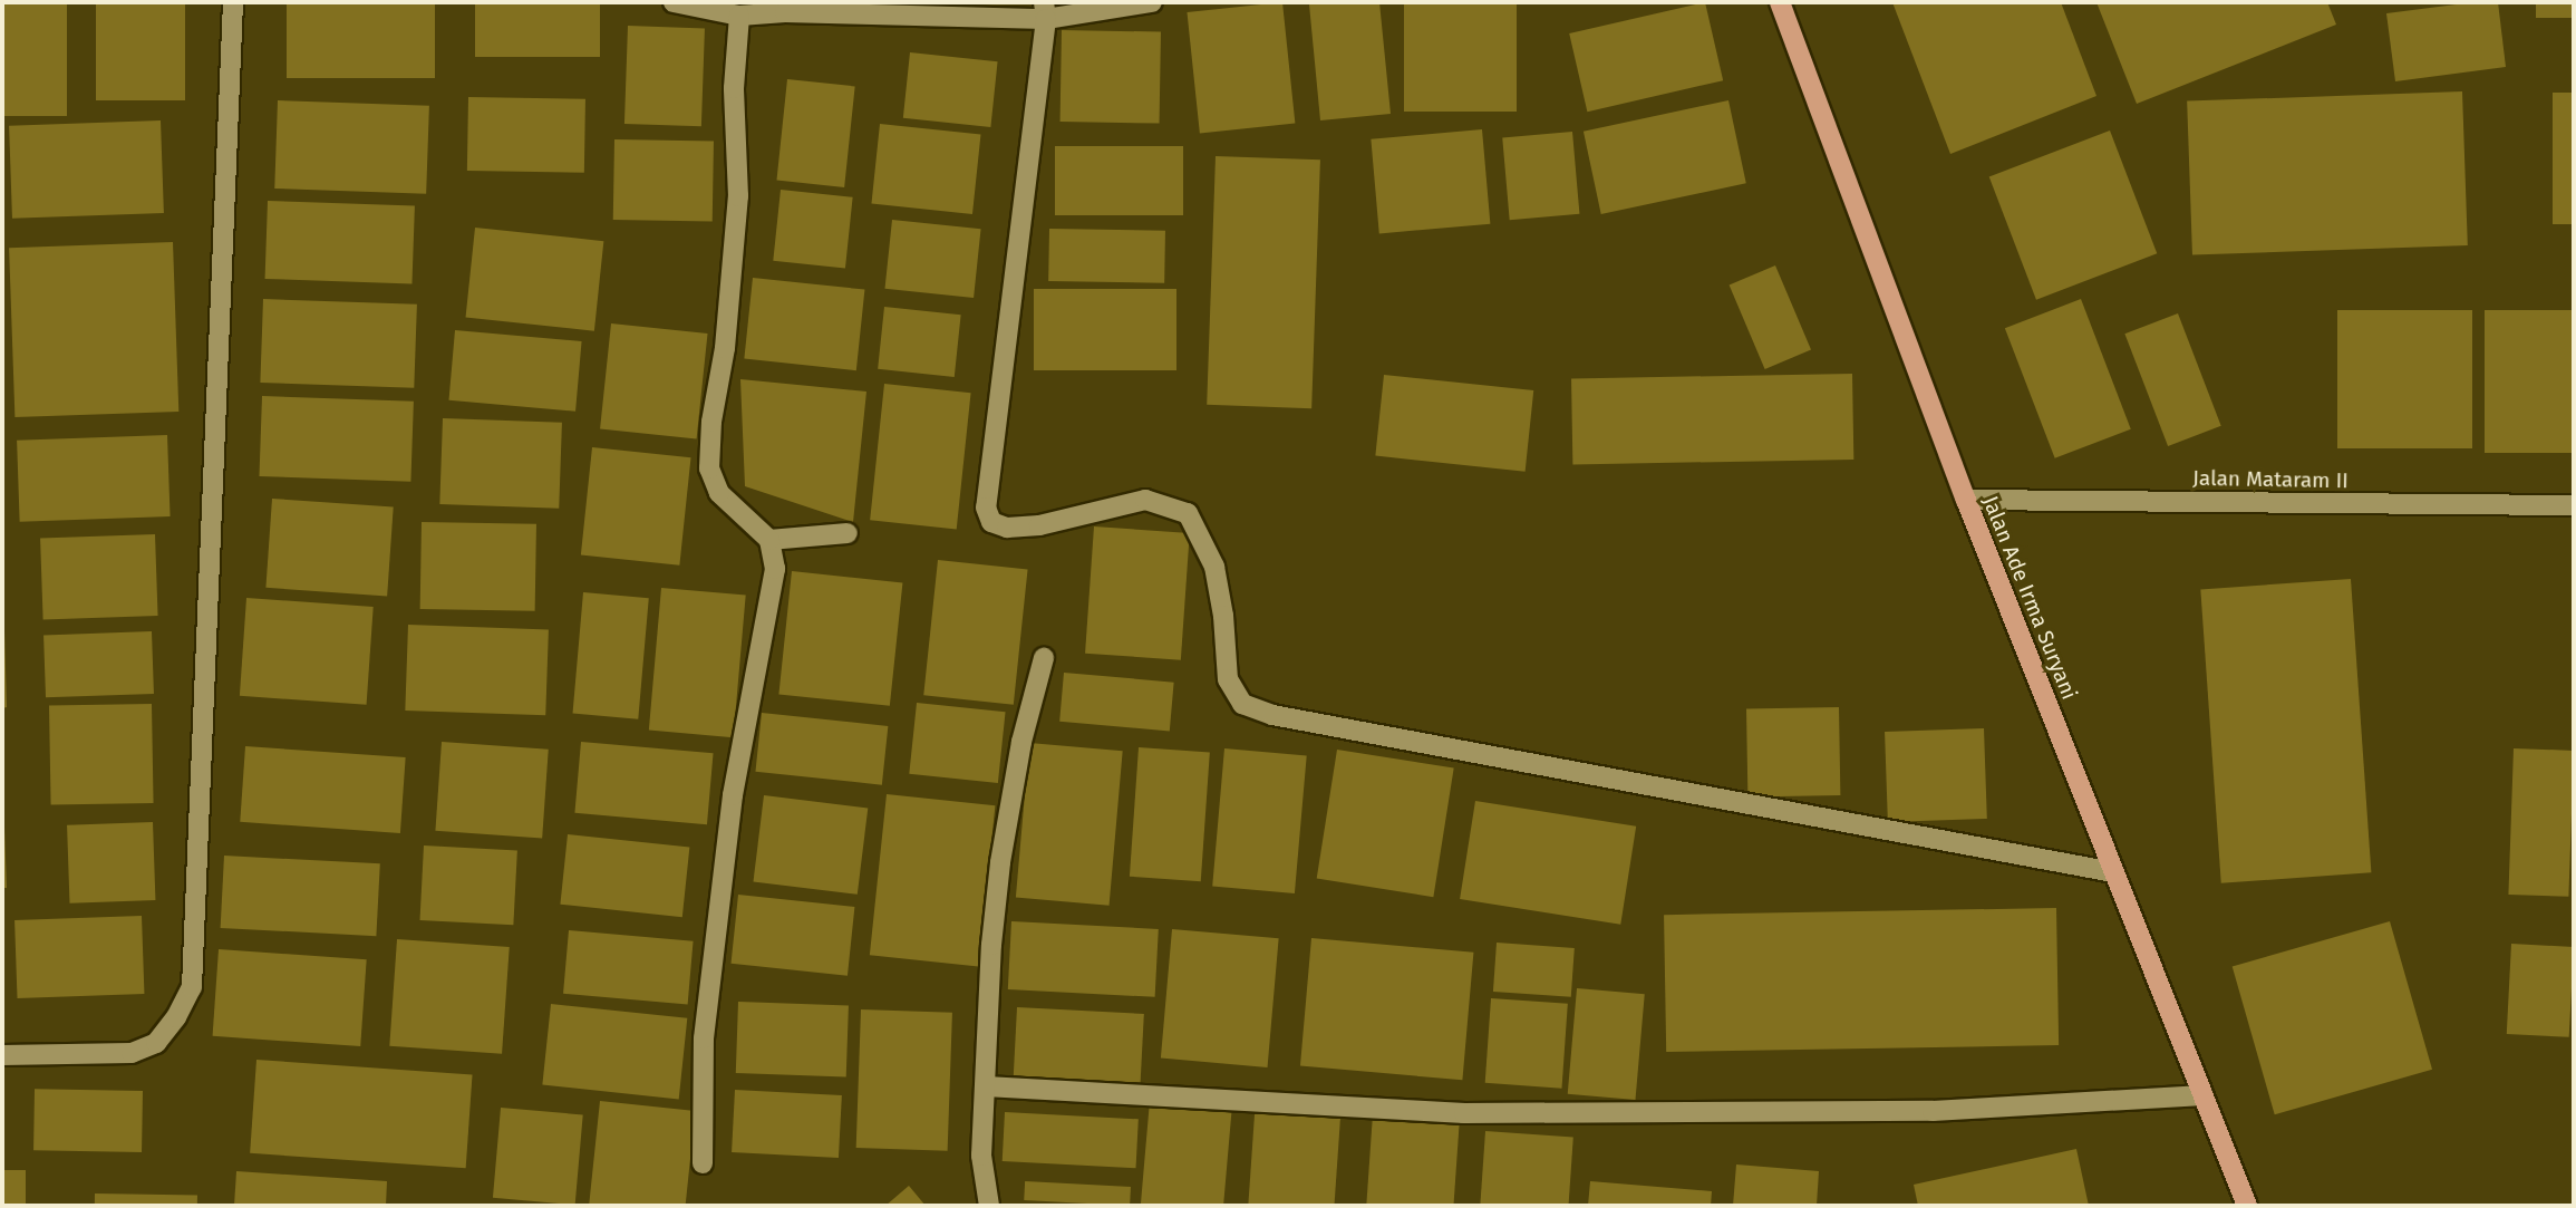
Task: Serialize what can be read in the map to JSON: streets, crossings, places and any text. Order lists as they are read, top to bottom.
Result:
{
  "streets": {
    "main road": ["Jalan Ade Irma Suryani"],
    "street": ["Jalan Mataram II"]
  },
  "crossings": [
    ["Jalan Mataram II", "Jalan Ade Irma Suryani"]
  ]
}
